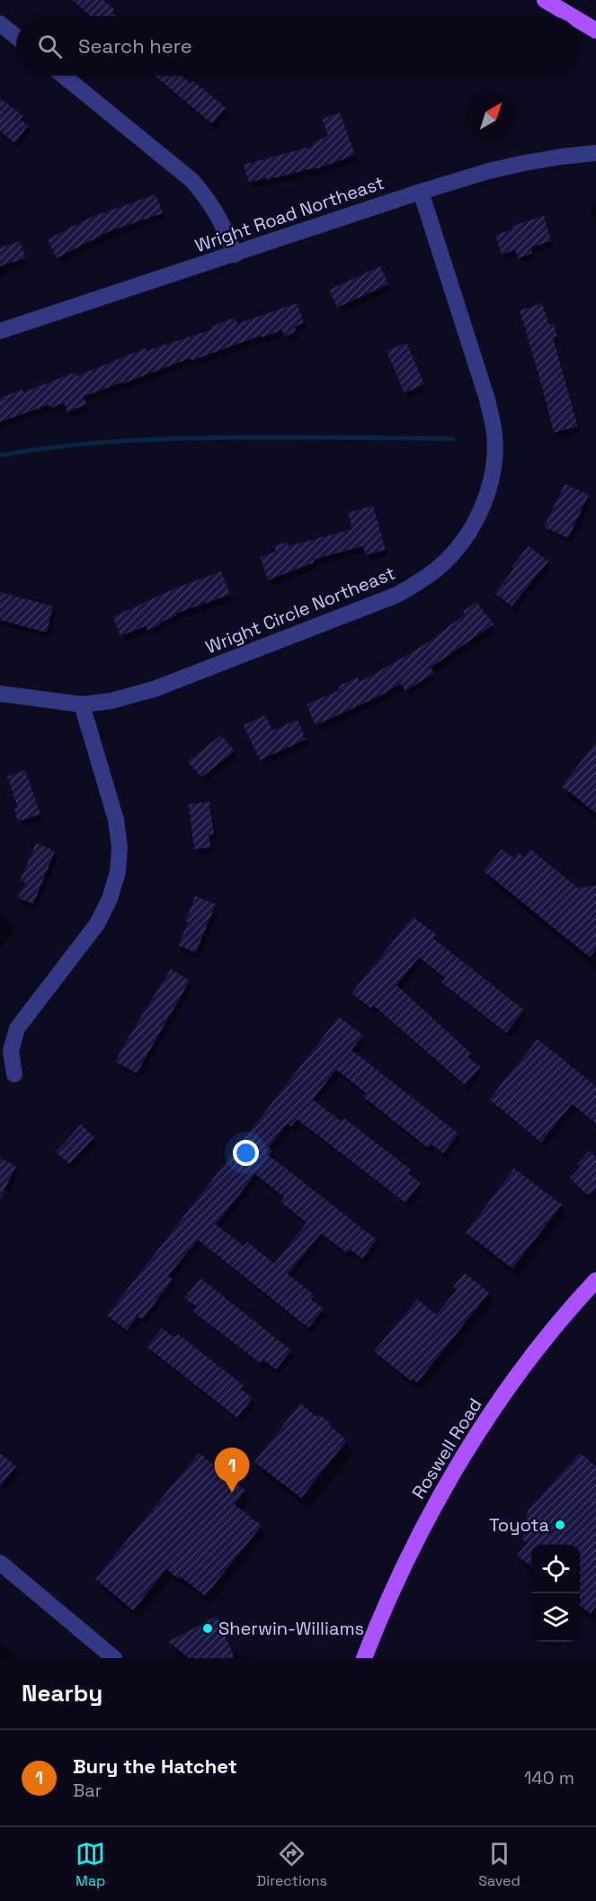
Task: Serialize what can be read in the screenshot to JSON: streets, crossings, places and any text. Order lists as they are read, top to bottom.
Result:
{
  "streets": {
    "main road": ["Roswell Road"],
    "street": ["Wright Road Northeast", "Wright Circle Northeast"]
  },
  "crossings": [
    ["Wright Road Northeast", "Wright Circle Northeast"]
  ],
  "places": ["Toyota", "Sherwin-Williams"],
  "north": "top right",
  "page": {
    "search": "Search here",
    "pins": "1",
    "heading": "Nearby",
    "list": [
      {
        "mark": "1",
        "name": "Bury the Hatchet",
        "note": "Bar",
        "value": "140 m"
      }
    ],
    "nav": ["Map", "Directions", "Saved"]
  }
}
